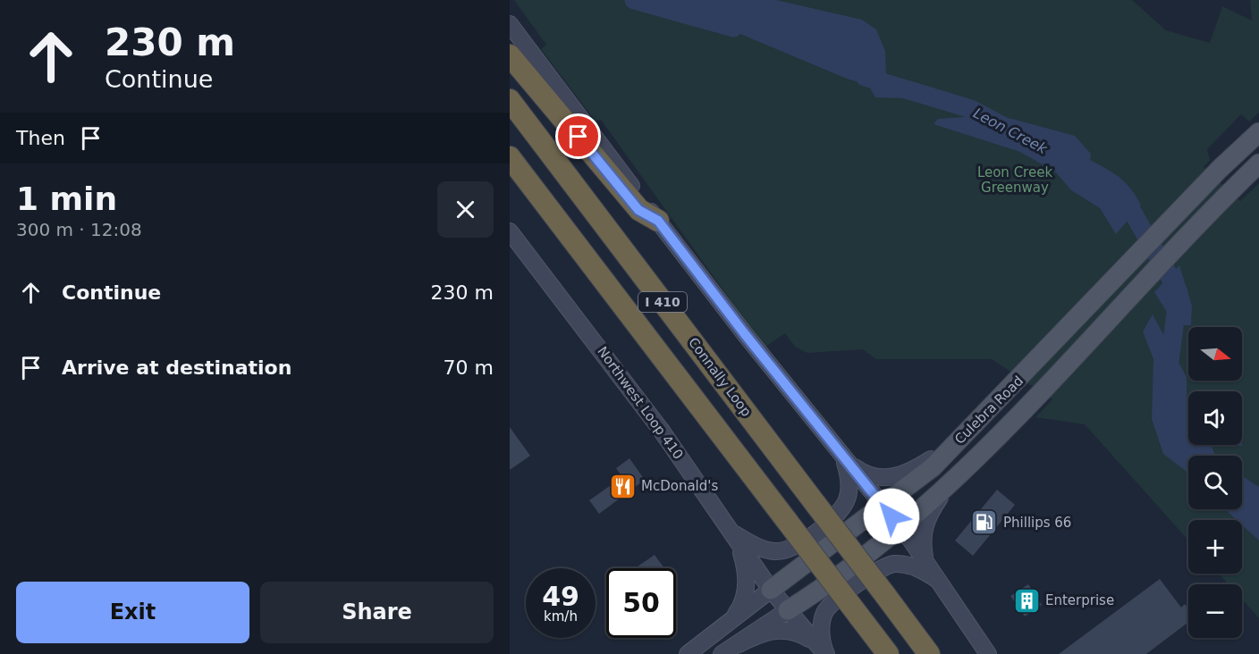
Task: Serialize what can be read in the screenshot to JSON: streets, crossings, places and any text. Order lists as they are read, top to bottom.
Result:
{
  "streets": {
    "highway": ["I 410", "Connally Loop"],
    "main road": ["Northwest Loop 410", "Culebra Road"]
  },
  "crossings": [
    ["Northwest Loop 410", "Culebra Road"]
  ],
  "water": ["Leon Creek"],
  "parks": ["Leon Creek Greenway"],
  "places": {
    "restaurant": ["McDonald's"],
    "fuel station": ["Phillips 66"],
    "building": ["Enterprise"]
  },
  "north": "right",
  "page": {
    "turn": ["230 m", "Continue"],
    "then": "Then",
    "heading": ["1 min", "300 m · 12:08"],
    "list": [
      {
        "name": "Continue",
        "value": "230 m"
      },
      {
        "name": "Arrive at destination",
        "value": "70 m"
      }
    ],
    "map_buttons": ["+", "−"],
    "speed": "49 km/h",
    "limit": "50",
    "buttons": ["Exit", "Share"]
  }
}
